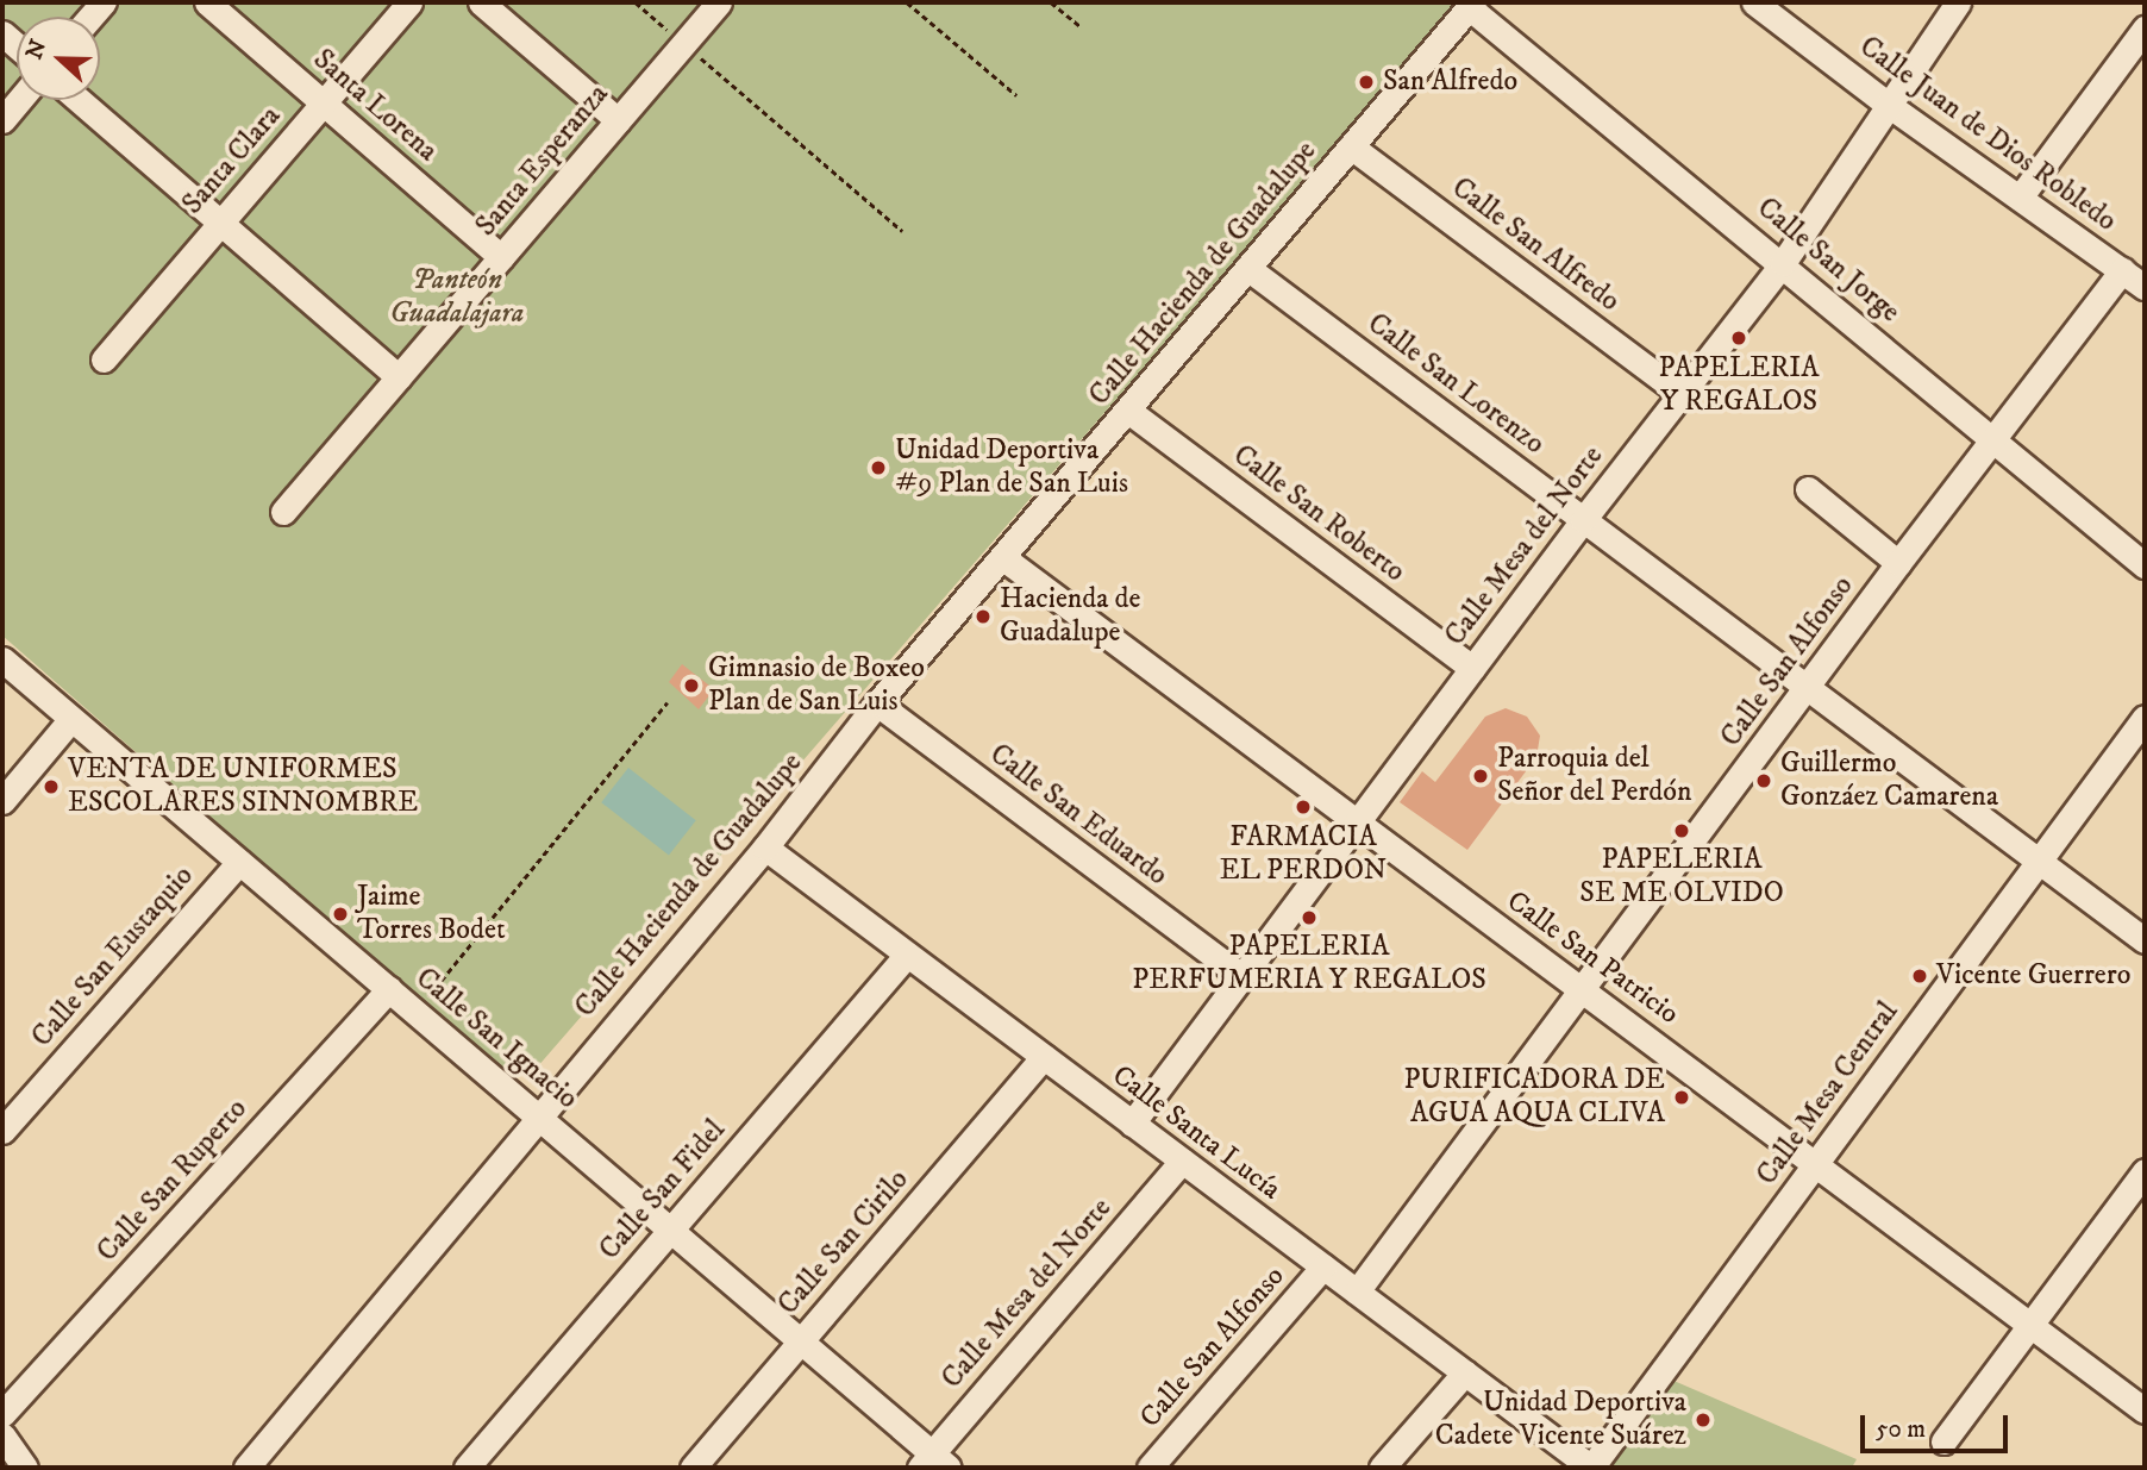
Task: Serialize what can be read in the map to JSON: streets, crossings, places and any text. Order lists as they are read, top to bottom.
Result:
{
  "streets": {
    "street": [
      "Santa Lorena",
      "Calle Juan de Dios Robledo",
      "Santa Clara",
      "Santa Esperanza",
      "Calle San Alfredo",
      "Calle San Jorge",
      "Calle Hacienda de Guadalupe",
      "Calle San Lorenzo",
      "Calle San Roberto",
      "Calle Mesa del Norte",
      "Calle San Alfonso",
      "Calle San Eduardo",
      "Calle San Eustaquio",
      "Calle San Patricio",
      "Calle San Ignacio",
      "Calle Mesa Central",
      "Calle Santa Lucía",
      "Calle San Ruperto",
      "Calle San Fidel",
      "Calle San Cirilo"
    ]
  },
  "crossings": [
    ["Santa Lorena", "Santa Clara"],
    ["Santa Lorena", "Santa Esperanza"],
    ["Calle Juan de Dios Robledo", "Calle Mesa del Norte"],
    ["Calle Juan de Dios Robledo", "Calle San Alfonso"],
    ["Calle San Alfredo", "Calle Hacienda de Guadalupe"],
    ["Calle San Alfredo", "Calle Mesa del Norte"],
    ["Calle San Jorge", "Calle Hacienda de Guadalupe"],
    ["Calle San Jorge", "Calle Mesa del Norte"],
    ["Calle San Jorge", "Calle San Alfonso"],
    ["Calle Hacienda de Guadalupe", "Calle San Lorenzo"],
    ["Calle Hacienda de Guadalupe", "Calle San Roberto"],
    ["Calle Hacienda de Guadalupe", "Calle San Eduardo"],
    ["Calle Hacienda de Guadalupe", "Calle San Patricio"],
    ["Calle Hacienda de Guadalupe", "Calle San Ignacio"],
    ["Calle Hacienda de Guadalupe", "Calle Santa Lucía"],
    ["Calle San Lorenzo", "Calle Mesa del Norte"],
    ["Calle San Lorenzo", "Calle San Alfonso"],
    ["Calle San Lorenzo", "Calle Mesa Central"],
    ["Calle San Roberto", "Calle Mesa del Norte"],
    ["Calle Mesa del Norte", "Calle San Eduardo"],
    ["Calle Mesa del Norte", "Calle San Patricio"],
    ["Calle Mesa del Norte", "Calle San Ignacio"],
    ["Calle Mesa del Norte", "Calle Santa Lucía"],
    ["Calle San Alfonso", "Calle San Patricio"],
    ["Calle San Alfonso", "Calle Santa Lucía"],
    ["Calle San Eustaquio", "Calle San Ignacio"],
    ["Calle San Patricio", "Calle Mesa Central"],
    ["Calle San Ignacio", "Calle San Ruperto"],
    ["Calle San Ignacio", "Calle San Fidel"],
    ["Calle San Ignacio", "Calle San Cirilo"],
    ["Calle Mesa Central", "Calle Santa Lucía"],
    ["Calle Santa Lucía", "Calle San Fidel"],
    ["Calle Santa Lucía", "Calle San Cirilo"]
  ],
  "parks": ["Panteón Guadalajara"],
  "places": [
    "San Alfredo",
    "PAPELERIA Y REGALOS",
    "Unidad Deportiva #9 Plan de San Luis",
    "Hacienda de Guadalupe",
    "Gimnasio de Boxeo Plan de San Luis",
    "Parroquia del Señor del Perdón",
    "Guillermo Gonzáez Camarena",
    "VENTA DE UNIFORMES ESCOLARES SINNOMBRE",
    "FARMACIA EL PERDON",
    "PAPELERIA SE ME OLVIDO",
    "Jaime Torres Bodet",
    "PAPELERIA PERFUMERIA Y REGALOS",
    "Vicente Guerrero",
    "PURIFICADORA DE AGUA AQUA CLIVA",
    "Unidad Deportiva Cadete Vicente Suárez"
  ],
  "scale_bar": "50 m",
  "north": "left"
}
